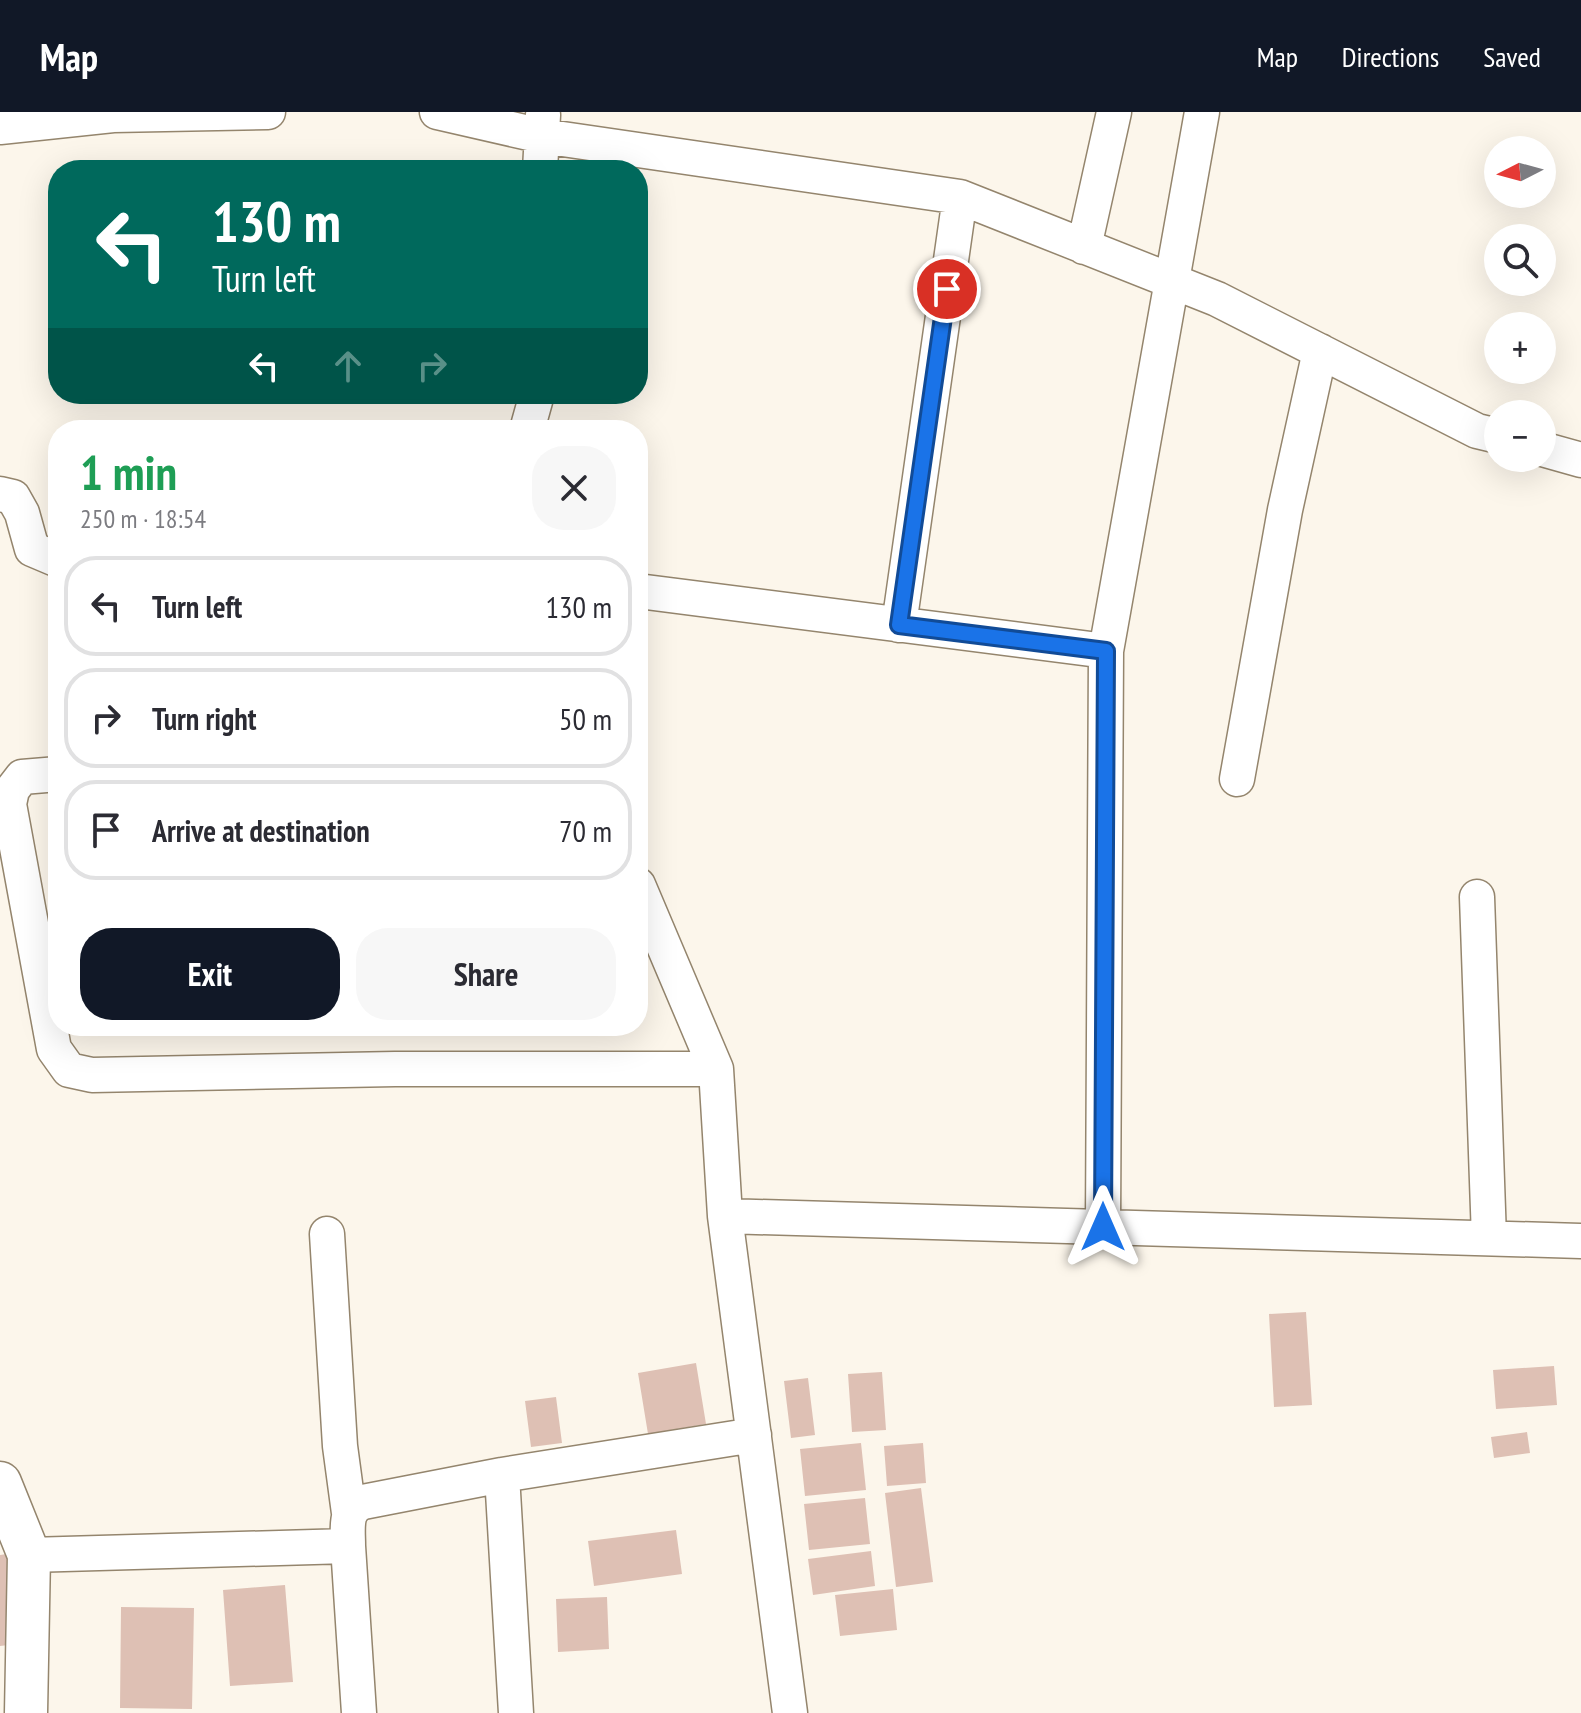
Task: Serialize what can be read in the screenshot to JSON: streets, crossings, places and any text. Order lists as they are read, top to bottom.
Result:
{
  "north": "left",
  "page": {
    "header": "Map",
    "nav": ["Map", "Directions", "Saved"],
    "map_buttons": ["+", "−"],
    "turn": ["130 m", "Turn left"],
    "heading": ["1 min", "250 m · 18:54"],
    "list": [
      {
        "name": "Turn left",
        "value": "130 m"
      },
      {
        "name": "Turn right",
        "value": "50 m"
      },
      {
        "name": "Arrive at destination",
        "value": "70 m"
      }
    ],
    "buttons": ["Exit", "Share"]
  }
}
